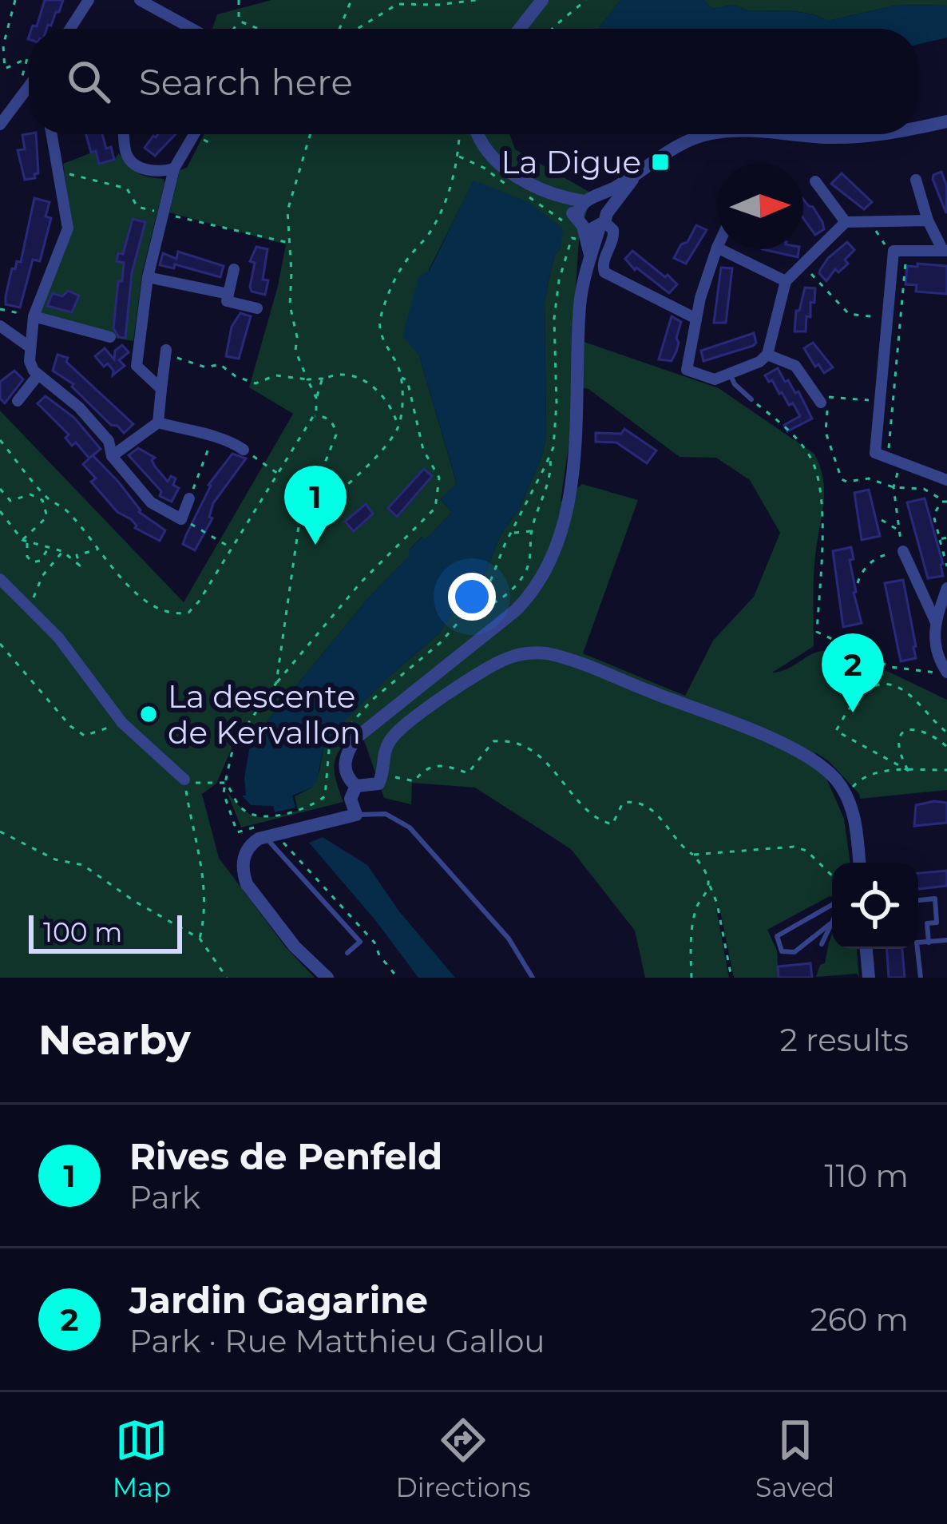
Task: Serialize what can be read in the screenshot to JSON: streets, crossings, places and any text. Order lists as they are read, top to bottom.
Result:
{
  "places": {
    "transit": ["La Digue"],
    "other": ["La descente de Kervallon"]
  },
  "scale_bar": "100 m",
  "north": "right",
  "page": {
    "search": "Search here",
    "pins": ["1", "2"],
    "scale": "100 m",
    "heading": ["Nearby", "2 results"],
    "list": [
      {
        "mark": "1",
        "name": "Rives de Penfeld",
        "note": "Park",
        "value": "110 m"
      },
      {
        "mark": "2",
        "name": "Jardin Gagarine",
        "note": "Park · Rue Matthieu Gallou",
        "value": "260 m"
      }
    ],
    "nav": ["Map", "Directions", "Saved"]
  }
}
